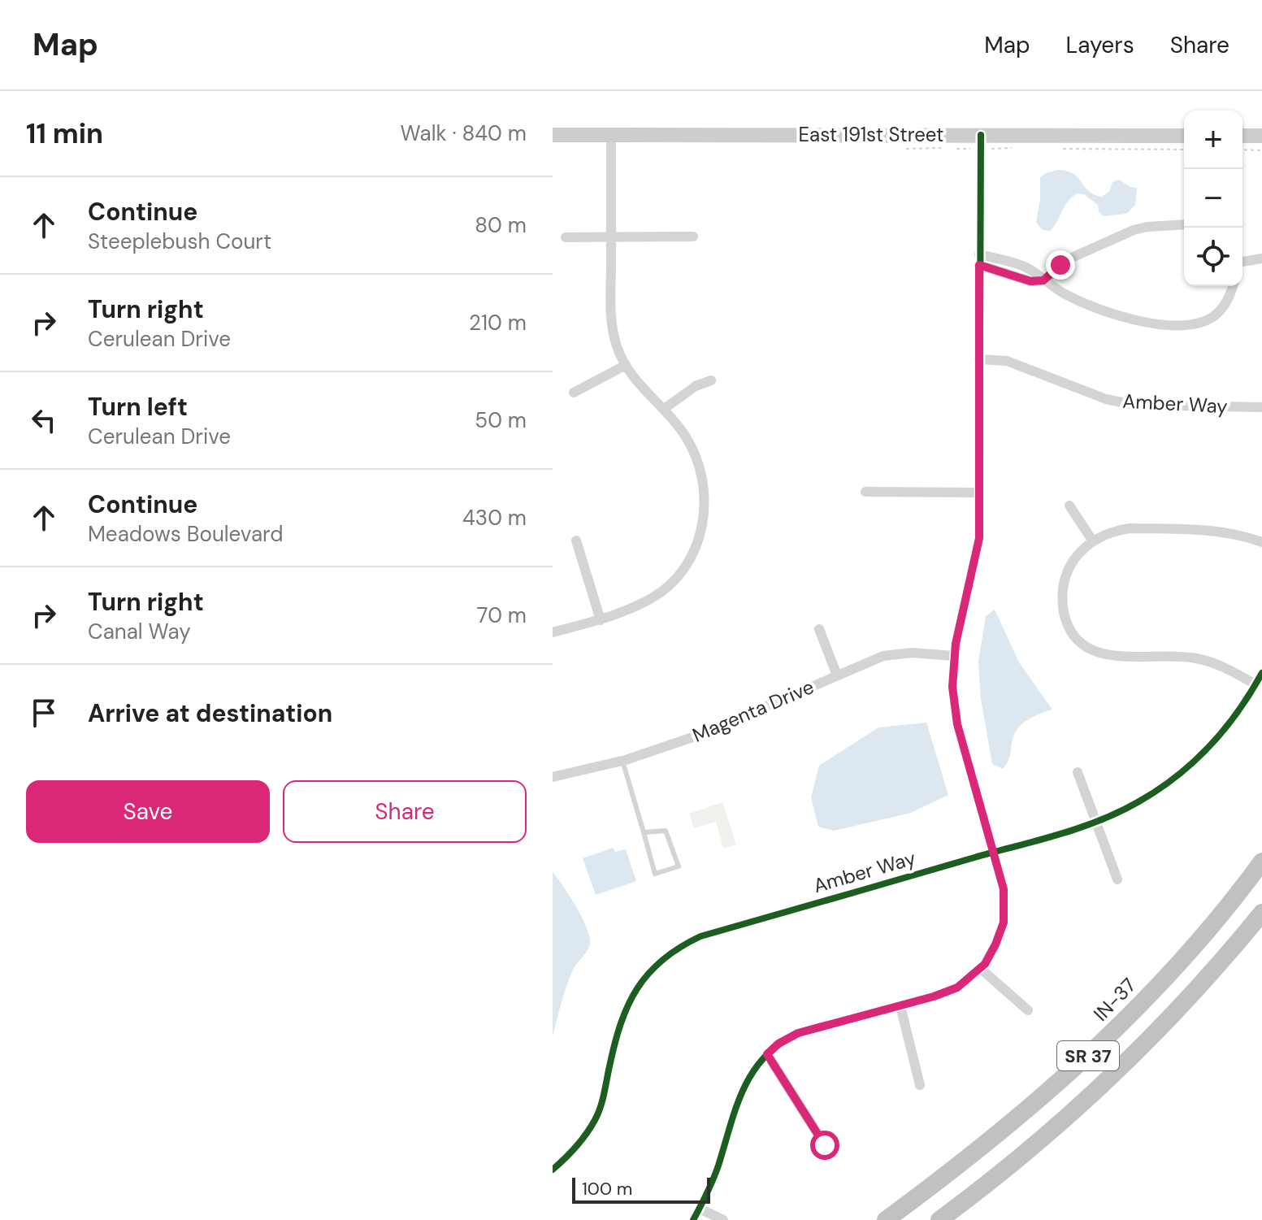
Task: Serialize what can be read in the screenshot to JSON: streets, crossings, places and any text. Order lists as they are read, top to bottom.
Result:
{
  "streets": {
    "highway": ["IN-37", "SR 37"],
    "street": ["East 191st Street", "Amber Way", "Magenta Drive"]
  },
  "scale_bar": "100 m",
  "page": {
    "header": "Map",
    "nav": ["Map", "Layers", "Share"],
    "heading": ["11 min", "Walk · 840 m"],
    "map_buttons": ["+", "−"],
    "list": [
      ["Continue", "Steeplebush Court", "80 m"],
      ["Turn right", "Cerulean Drive", "210 m"],
      ["Turn left", "Cerulean Drive", "50 m"],
      ["Continue", "Meadows Boulevard", "430 m"],
      ["Turn right", "Canal Way", "70 m"],
      "Arrive at destination"
    ],
    "buttons": ["Save", "Share"],
    "scale": "100 m"
  }
}
